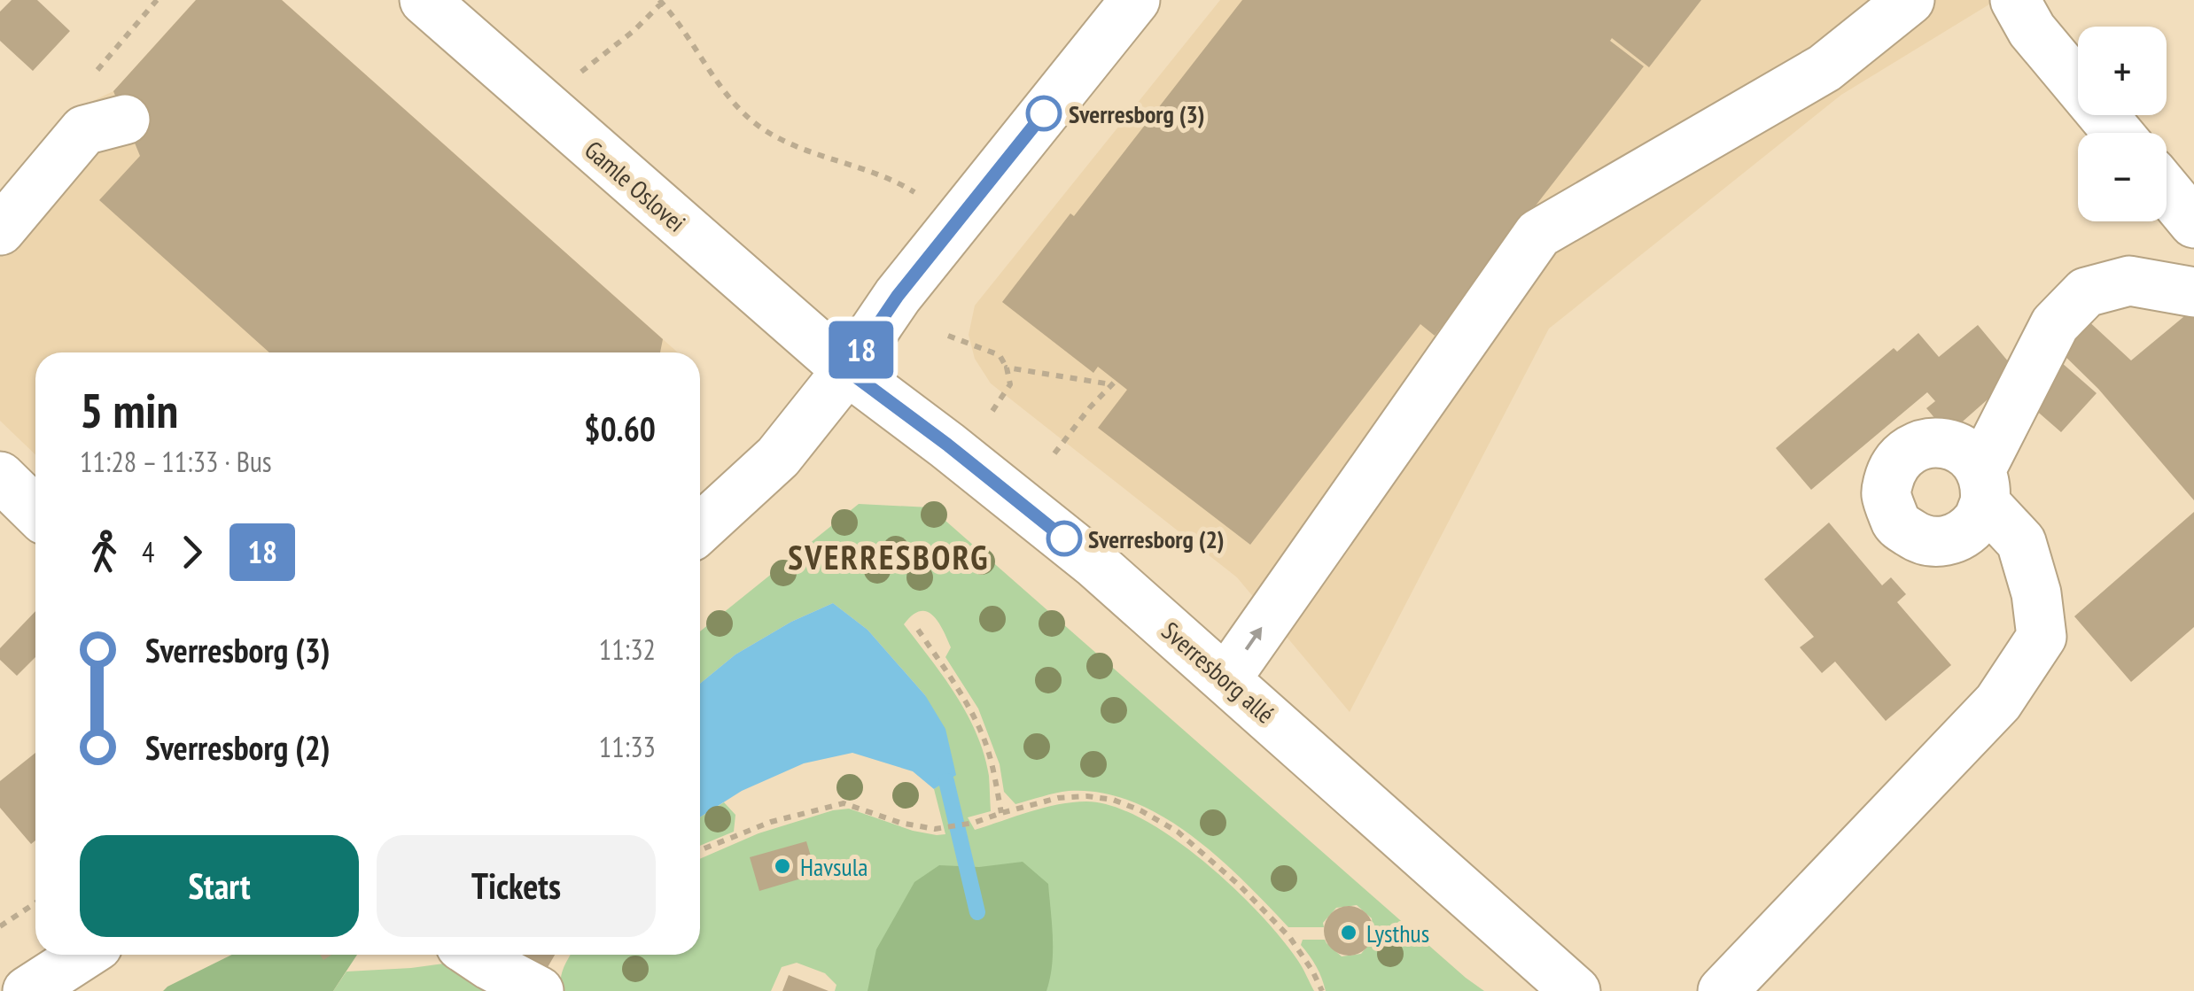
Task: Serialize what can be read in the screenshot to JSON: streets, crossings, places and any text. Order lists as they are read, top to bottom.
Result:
{
  "streets": {
    "street": ["Gamle Oslovei", "Sverresborg allé"]
  },
  "crossings": [
    ["Gamle Oslovei", "Sverresborg allé"]
  ],
  "districts": ["SVERRESBORG"],
  "places": [
    "Sverresborg (3)",
    "Sverresborg (2)",
    "Havsula",
    "Lysthus"
  ],
  "lines": ["bus line 18"],
  "page": {
    "on_map": "18",
    "map_buttons": ["+", "−"],
    "heading": ["5 min", "11:28 – 11:33 · Bus", "$0.60"],
    "legs": ["4", "18"],
    "list": [
      {
        "name": "Sverresborg (3)",
        "value": "11:32"
      },
      {
        "name": "Sverresborg (2)",
        "value": "11:33"
      }
    ],
    "buttons": ["Start", "Tickets"]
  }
}
